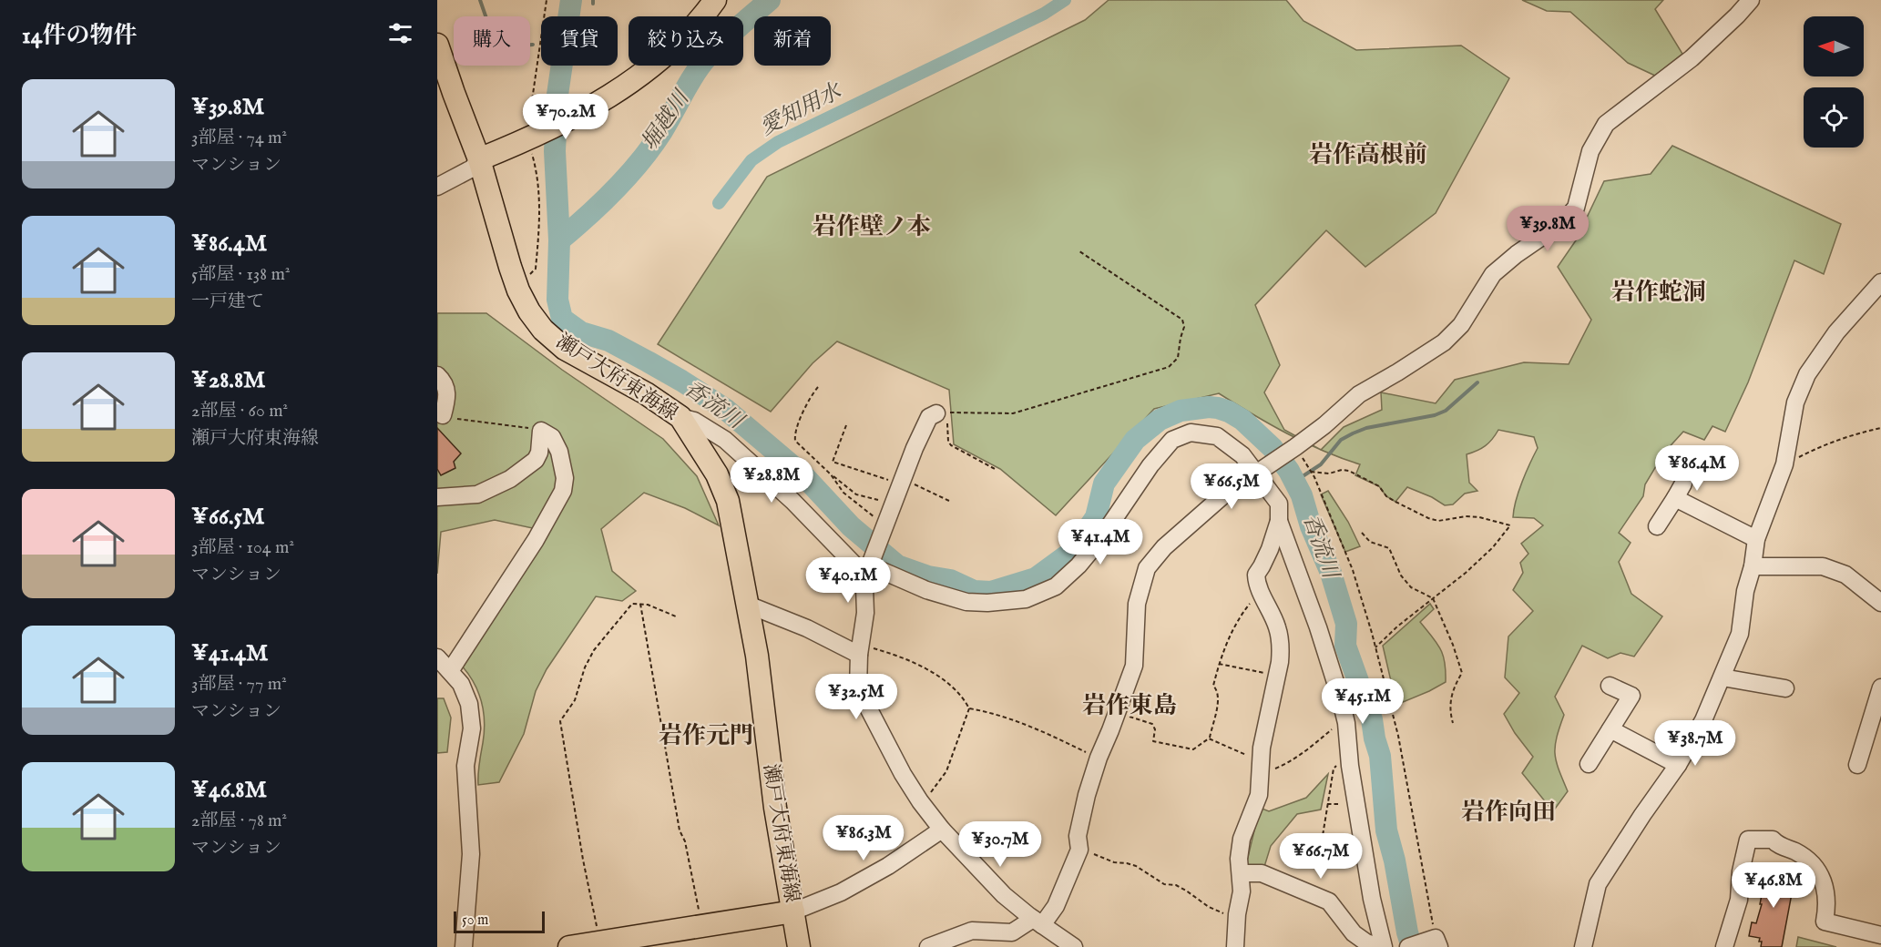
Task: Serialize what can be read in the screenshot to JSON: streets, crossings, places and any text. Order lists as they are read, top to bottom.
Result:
{
  "streets": {
    "main road": ["瀬戸大府東海線"]
  },
  "districts": [
    "岩作高根前",
    "岩作壁ノ本",
    "岩作蛇洞",
    "岩作東島",
    "岩作元門",
    "岩作向田"
  ],
  "water": ["愛知用水", "堀越川", "香流川"],
  "scale_bar": "50 m",
  "north": "left",
  "page": {
    "heading": "14件の物件",
    "chip": [
      "購入",
      "賃貸",
      "絞り込み",
      "新着"
    ],
    "list": [
      {
        "name": "¥39.8M",
        "note": "3部屋 · 74 m² · マンション"
      },
      {
        "name": "¥86.4M",
        "note": "5部屋 · 138 m² · 一戸建て"
      },
      {
        "name": "¥28.8M",
        "note": "2部屋 · 60 m² · 瀬戸大府東海線"
      },
      {
        "name": "¥66.5M",
        "note": "3部屋 · 104 m² · マンション"
      },
      {
        "name": "¥41.4M",
        "note": "3部屋 · 77 m² · マンション"
      },
      {
        "name": "¥46.8M",
        "note": "2部屋 · 78 m² · マンション"
      }
    ],
    "price": [
      "¥70.2M",
      "¥39.8M",
      "¥86.4M",
      "¥28.8M",
      "¥66.5M",
      "¥41.4M",
      "¥40.1M",
      "¥32.5M",
      "¥45.1M",
      "¥38.7M",
      "¥86.3M",
      "¥30.7M",
      "¥66.7M",
      "¥46.8M"
    ],
    "scale": "50 m"
  }
}
